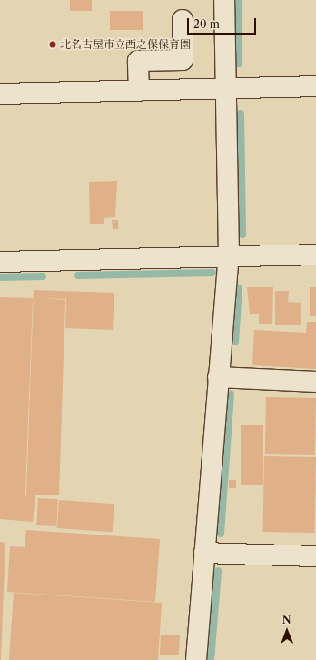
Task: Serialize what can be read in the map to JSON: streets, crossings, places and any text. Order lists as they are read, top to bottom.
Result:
{
  "places": ["北名古屋市立西之保保育園"],
  "scale_bar": "20 m",
  "north": "top"
}
